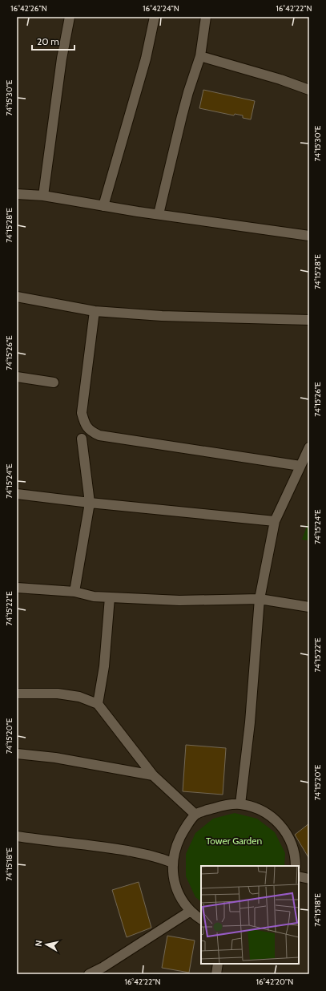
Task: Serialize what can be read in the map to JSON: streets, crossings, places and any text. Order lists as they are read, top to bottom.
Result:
{
  "parks": ["Tower Garden"],
  "scale_bar": "20 m",
  "north": "left",
  "coordinates": [
    "16°42'26\"N",
    "16°42'24\"N",
    "16°42'22\"N",
    "74°15'30\"E",
    "74°15'28\"E",
    "74°15'26\"E",
    "74°15'24\"E",
    "74°15'22\"E",
    "74°15'20\"E",
    "74°15'18\"E",
    "16°42'20\"N"
  ]
}
